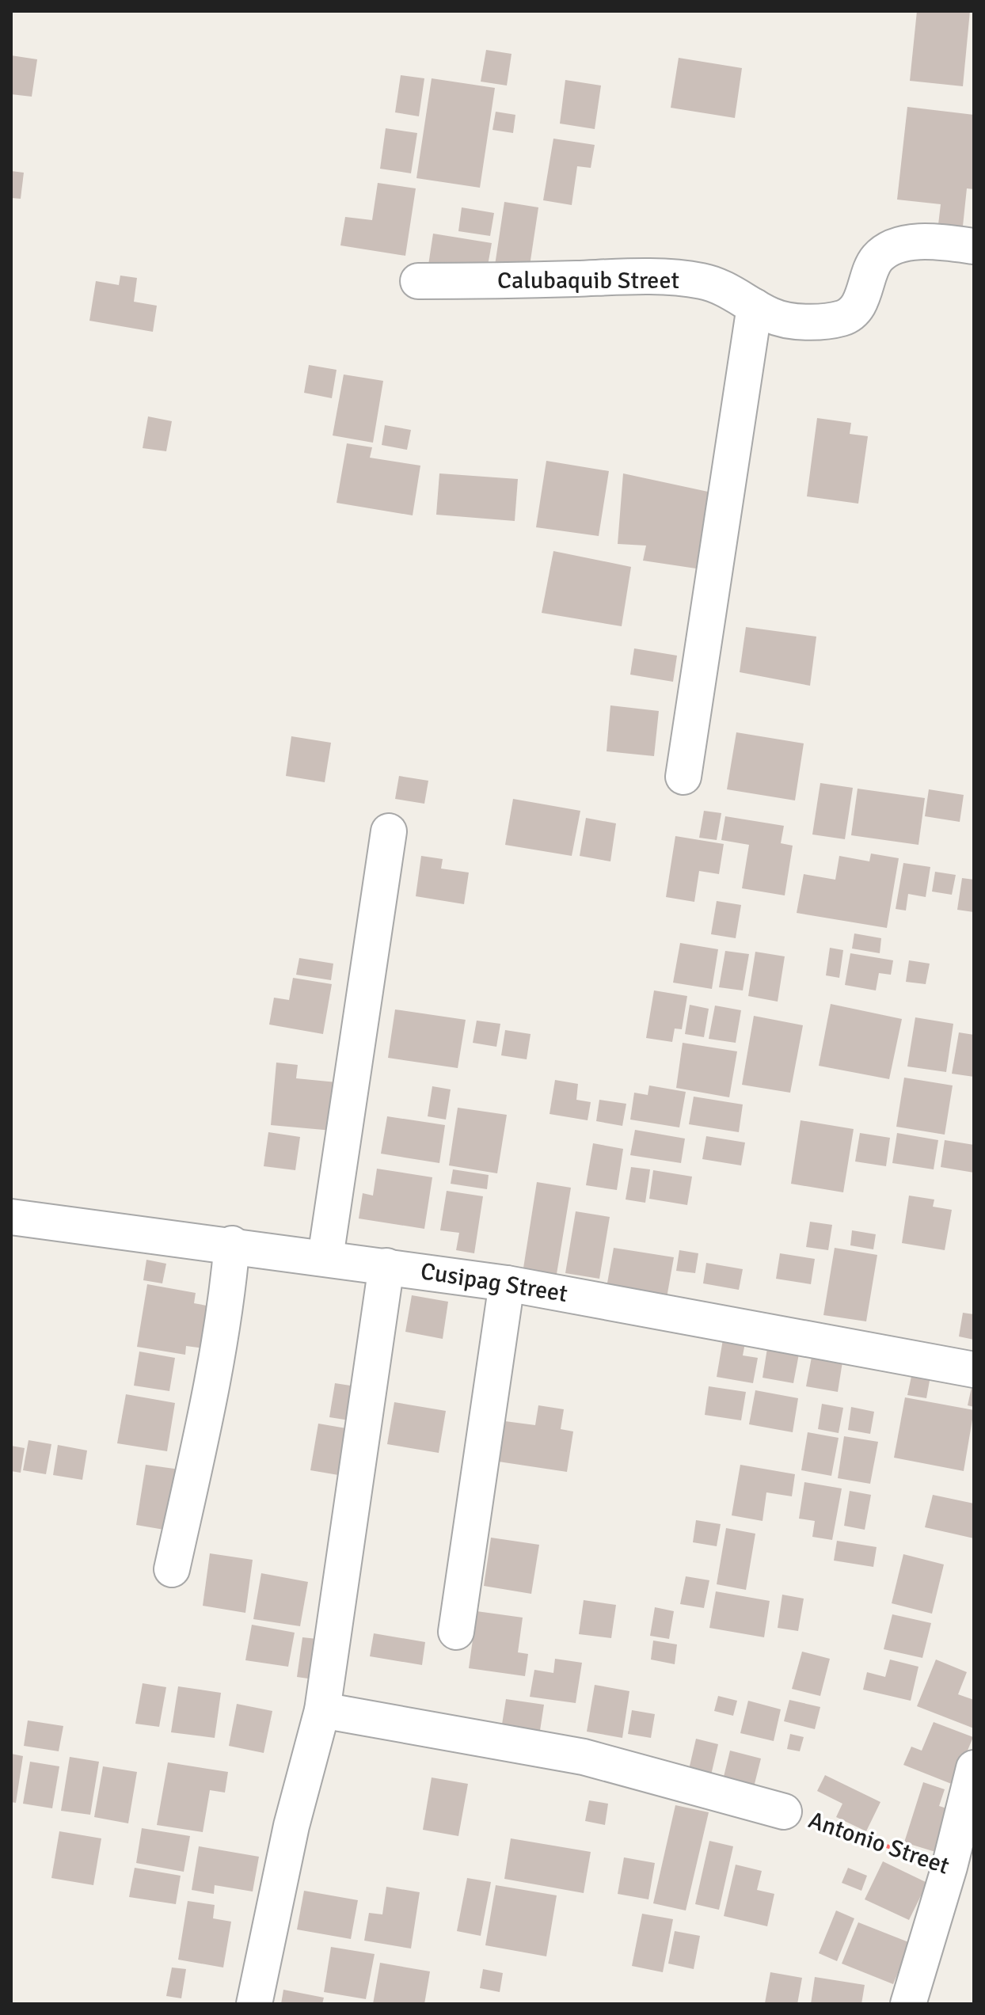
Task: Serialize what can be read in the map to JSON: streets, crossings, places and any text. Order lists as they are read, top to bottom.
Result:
{
  "streets": {
    "street": ["Calubaquib Street", "Cusipag Street"],
    "path": ["Antonio Street"]
  }
}
